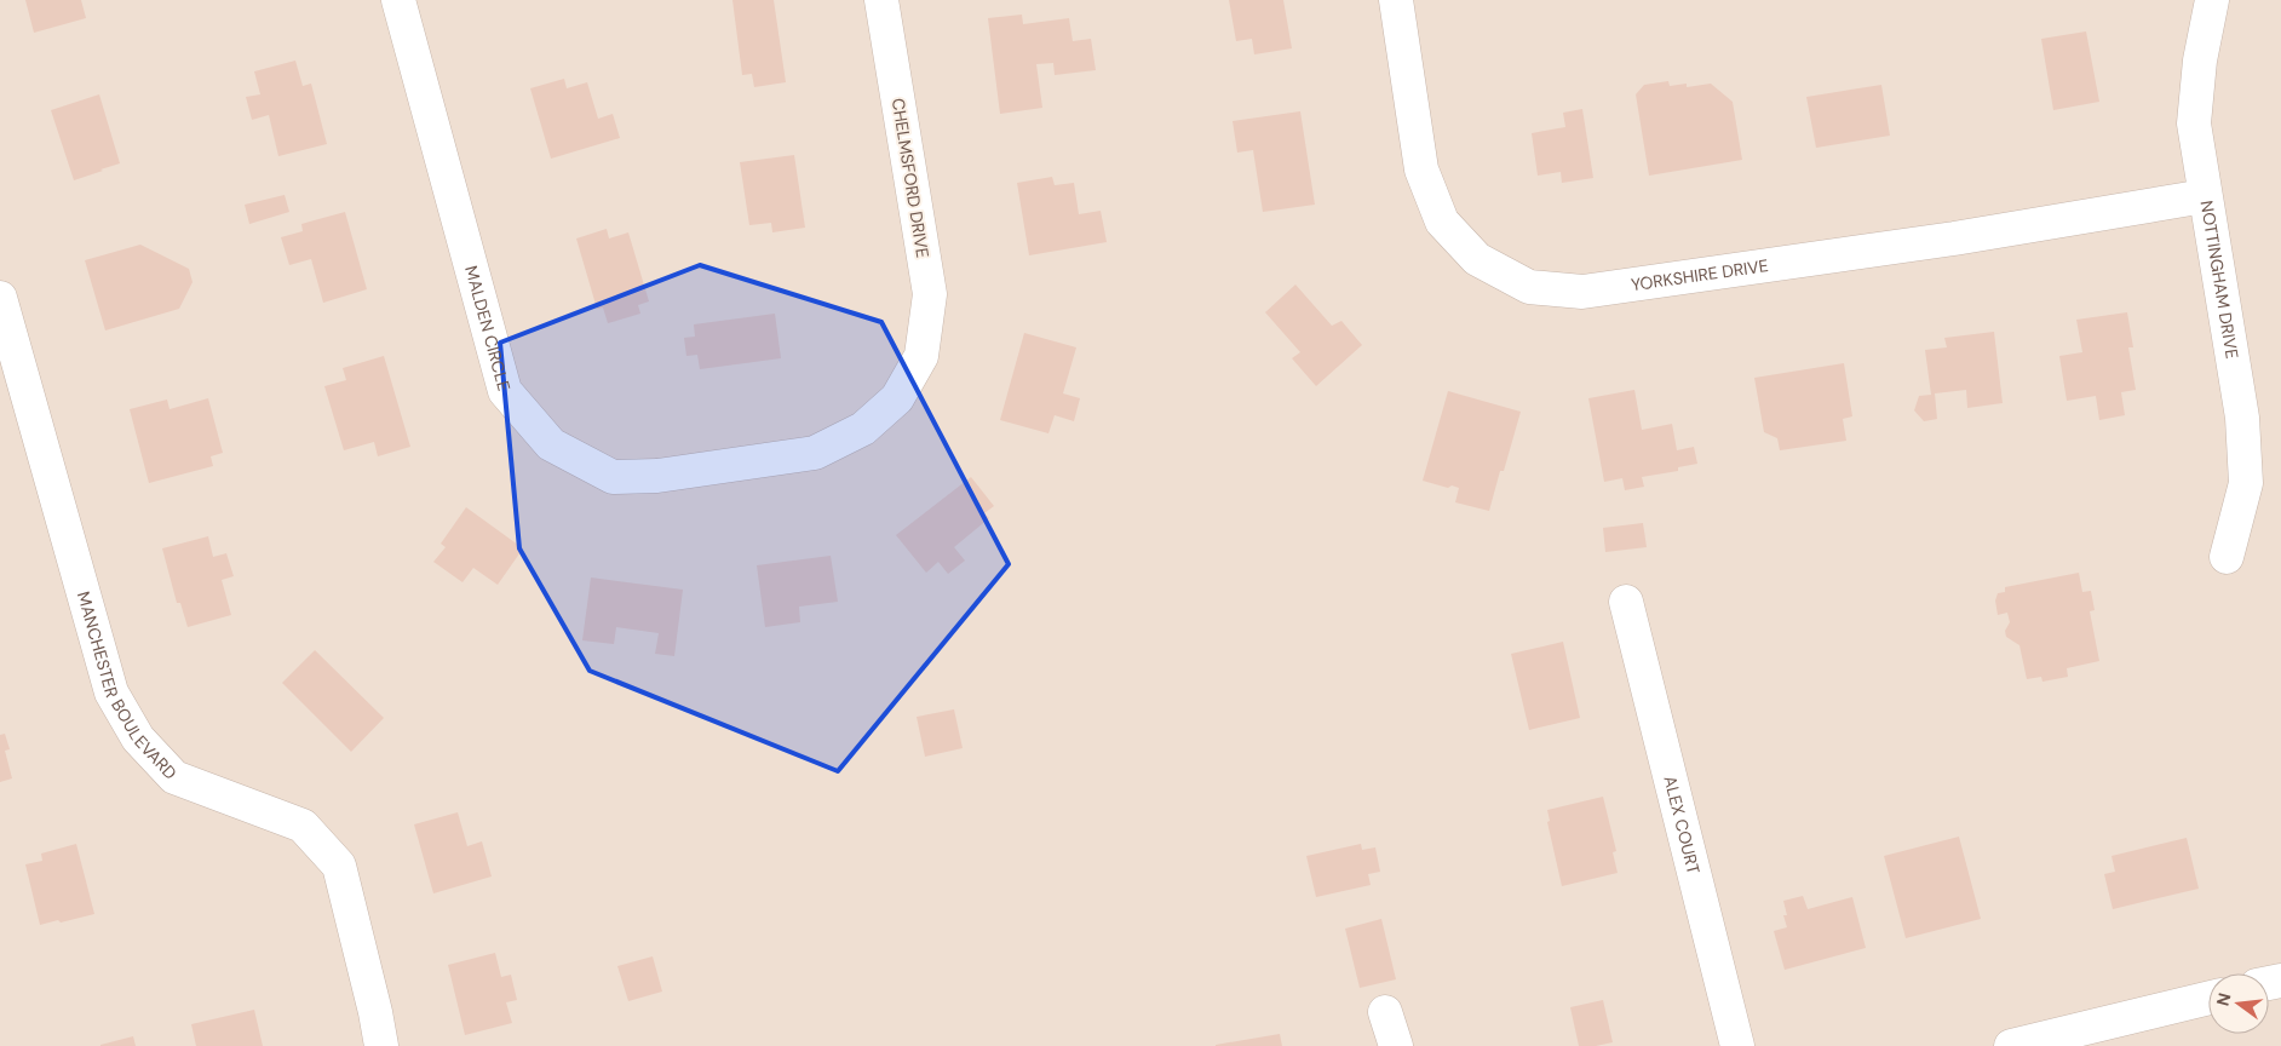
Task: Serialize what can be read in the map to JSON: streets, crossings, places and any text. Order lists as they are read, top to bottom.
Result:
{
  "streets": {
    "street": [
      "CHELMSFORD DRIVE",
      "YORKSHIRE DRIVE",
      "NOTTINGHAM DRIVE",
      "MALDEN CIRCLE",
      "MANCHESTER BOULEVARD",
      "ALEX COURT"
    ]
  },
  "crossings": [
    ["CHELMSFORD DRIVE", "MALDEN CIRCLE"],
    ["YORKSHIRE DRIVE", "NOTTINGHAM DRIVE"]
  ],
  "north": "left"
}
